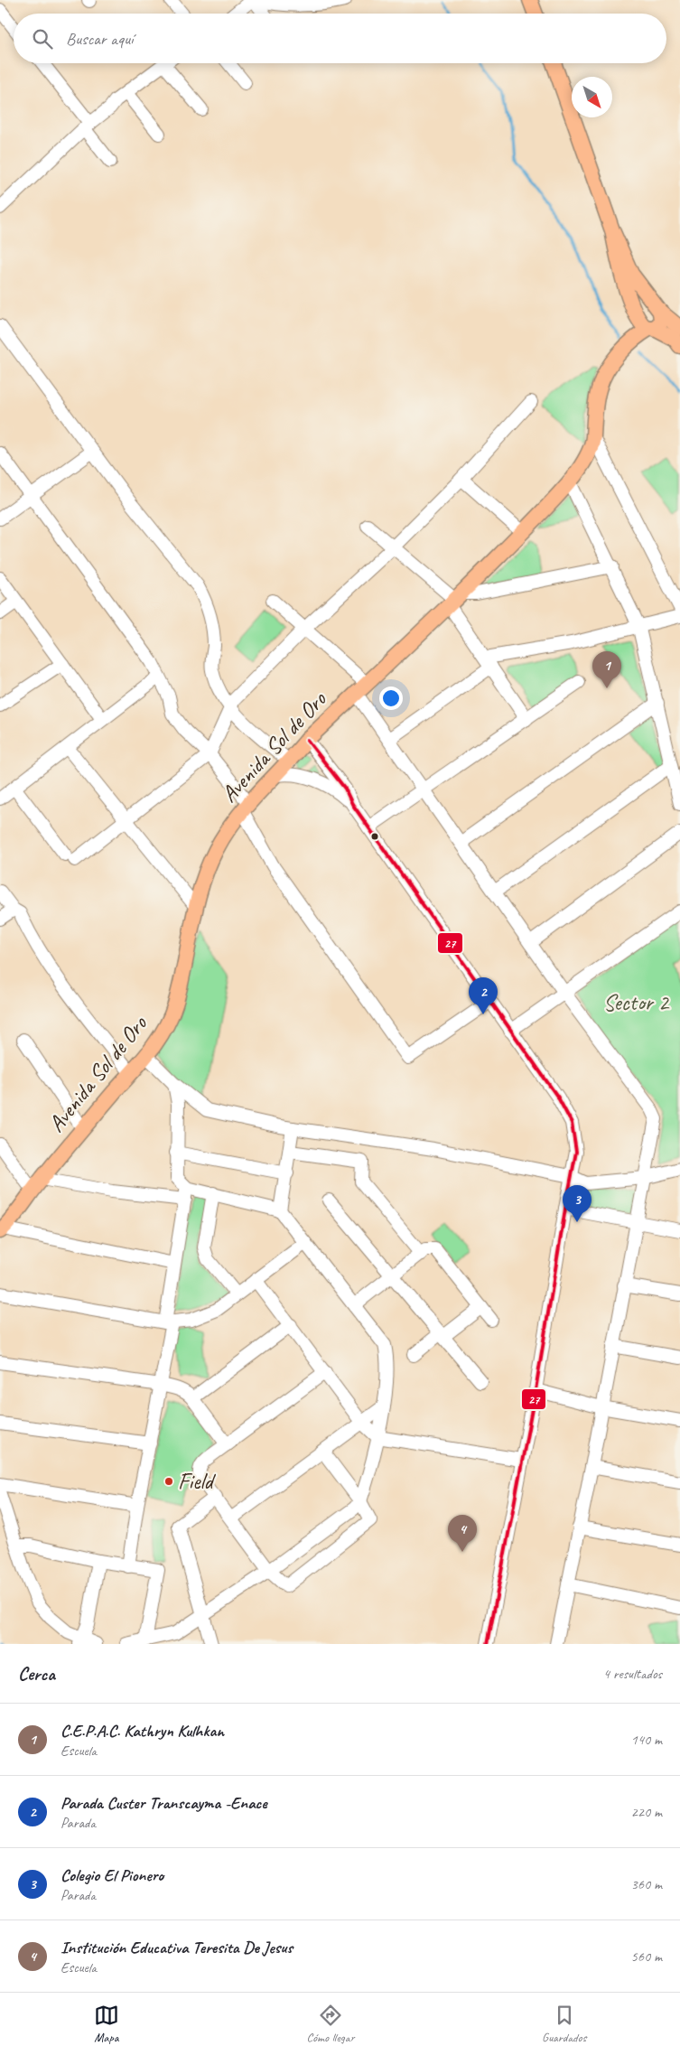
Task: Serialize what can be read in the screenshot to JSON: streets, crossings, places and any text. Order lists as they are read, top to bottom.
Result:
{
  "streets": {
    "main road": ["Avenida Sol de Oro"]
  },
  "parks": ["Sector 2"],
  "places": ["Field"],
  "lines": ["transit line 27"],
  "north": "bottom right",
  "page": {
    "search": "Buscar aquí",
    "pins": [
      "1",
      "2",
      "3",
      "4"
    ],
    "heading": ["Cerca", "4 resultados"],
    "list": [
      {
        "mark": "1",
        "name": "C.E.P.A.C. Kathryn Kulhkan",
        "note": "Escuela",
        "value": "140 m"
      },
      {
        "mark": "2",
        "name": "Parada Custer Transcayma -Enace",
        "note": "Parada",
        "value": "220 m"
      },
      {
        "mark": "3",
        "name": "Colegio El Pionero",
        "note": "Parada",
        "value": "360 m"
      },
      {
        "mark": "4",
        "name": "Institución Educativa Teresita De Jesus",
        "note": "Escuela",
        "value": "560 m"
      }
    ],
    "nav": ["Mapa", "Cómo llegar", "Guardados"]
  }
}
